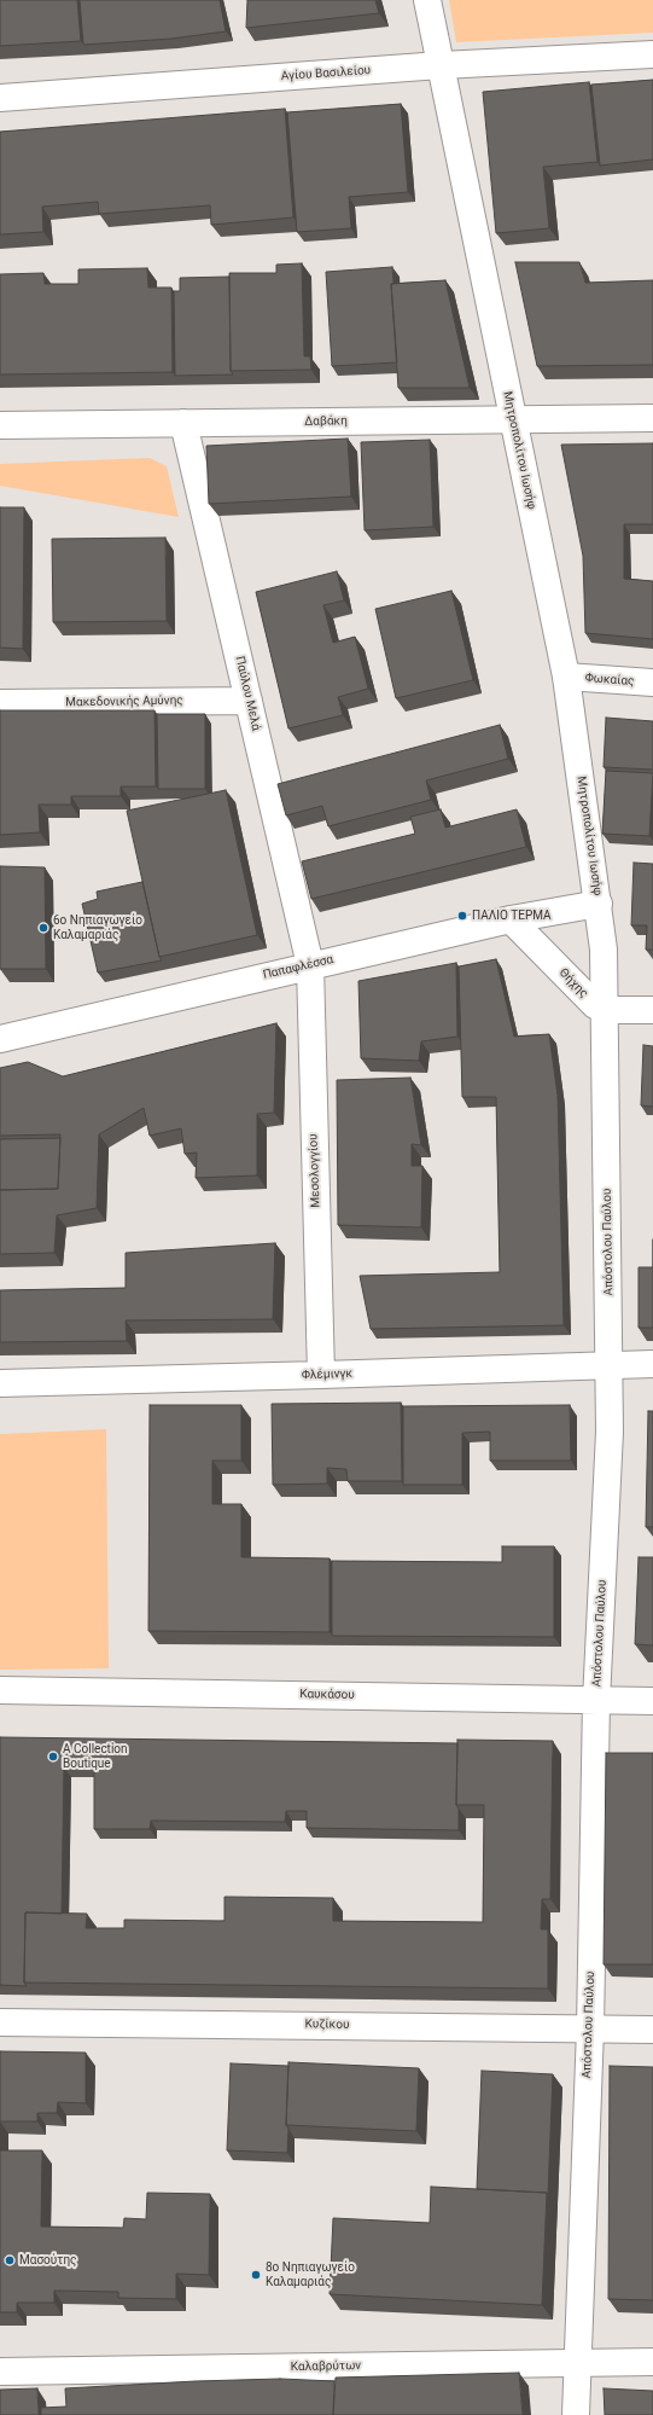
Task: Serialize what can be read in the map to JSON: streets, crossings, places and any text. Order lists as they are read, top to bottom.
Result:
{
  "streets": {
    "street": [
      "Αγίου Βασιλείου",
      "Δαβάκη",
      "Μητροπολίτου Ιωσήφ",
      "Φωκαίας",
      "Παύλου Μελά",
      "Μακεδονικής Αμύνης",
      "Παπαφλέσσα",
      "Θήχης",
      "Μεσολογγίου",
      "Απόστολου Παύλου",
      "Φλέμινγκ",
      "Καυκάσου",
      "Κυζίκου",
      "Καλαβρύτων"
    ]
  },
  "crossings": [
    ["Αγίου Βασιλείου", "Μητροπολίτου Ιωσήφ"],
    ["Δαβάκη", "Μητροπολίτου Ιωσήφ"],
    ["Δαβάκη", "Παύλου Μελά"],
    ["Μητροπολίτου Ιωσήφ", "Φωκαίας"],
    ["Μητροπολίτου Ιωσήφ", "Παπαφλέσσα"],
    ["Μητροπολίτου Ιωσήφ", "Απόστολου Παύλου"],
    ["Παύλου Μελά", "Μακεδονικής Αμύνης"],
    ["Παύλου Μελά", "Παπαφλέσσα"],
    ["Παύλου Μελά", "Μεσολογγίου"],
    ["Παπαφλέσσα", "Θήχης"],
    ["Παπαφλέσσα", "Μεσολογγίου"],
    ["Παπαφλέσσα", "Απόστολου Παύλου"],
    ["Θήχης", "Απόστολου Παύλου"],
    ["Μεσολογγίου", "Φλέμινγκ"],
    ["Απόστολου Παύλου", "Φλέμινγκ"],
    ["Απόστολου Παύλου", "Καυκάσου"],
    ["Απόστολου Παύλου", "Κυζίκου"],
    ["Απόστολου Παύλου", "Καλαβρύτων"]
  ],
  "places": [
    "ΠΑΛΙΟ ΤΕΡΜΑ",
    "6ο Νηπιαγωγείο Καλαμαριάς",
    "A Collection Boutique",
    "Μασούτης",
    "8ο Νηπιαγωγείο Καλαμαριάς"
  ]
}
